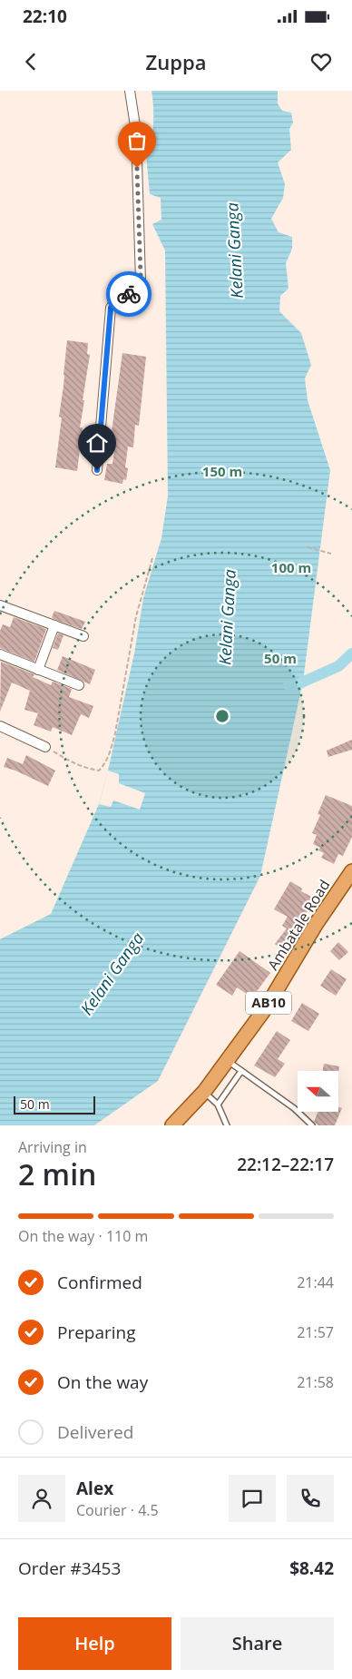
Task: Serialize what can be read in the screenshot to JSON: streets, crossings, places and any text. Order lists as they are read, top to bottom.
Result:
{
  "streets": {
    "main road": ["Ambatale Road", "AB10"]
  },
  "water": ["Kelani Ganga"],
  "scale_bar": "50 m",
  "north": "left",
  "page": {
    "status": "22:10",
    "header": "Zuppa",
    "scale": "50 m",
    "heading": ["2 min", "Arriving in", "22:12–22:17"],
    "panel": [
      "Alex",
      "Courier · 4.5",
      "Order #3453",
      "$8.42"
    ],
    "bar": "On the way · 110 m",
    "list": [
      ["Confirmed", "21:44"],
      ["Preparing", "21:57"],
      ["On the way", "21:58"],
      "Delivered"
    ],
    "buttons": ["Help", "Share"]
  },
  "rings": ["150 m", "100 m", "50 m"]
}
